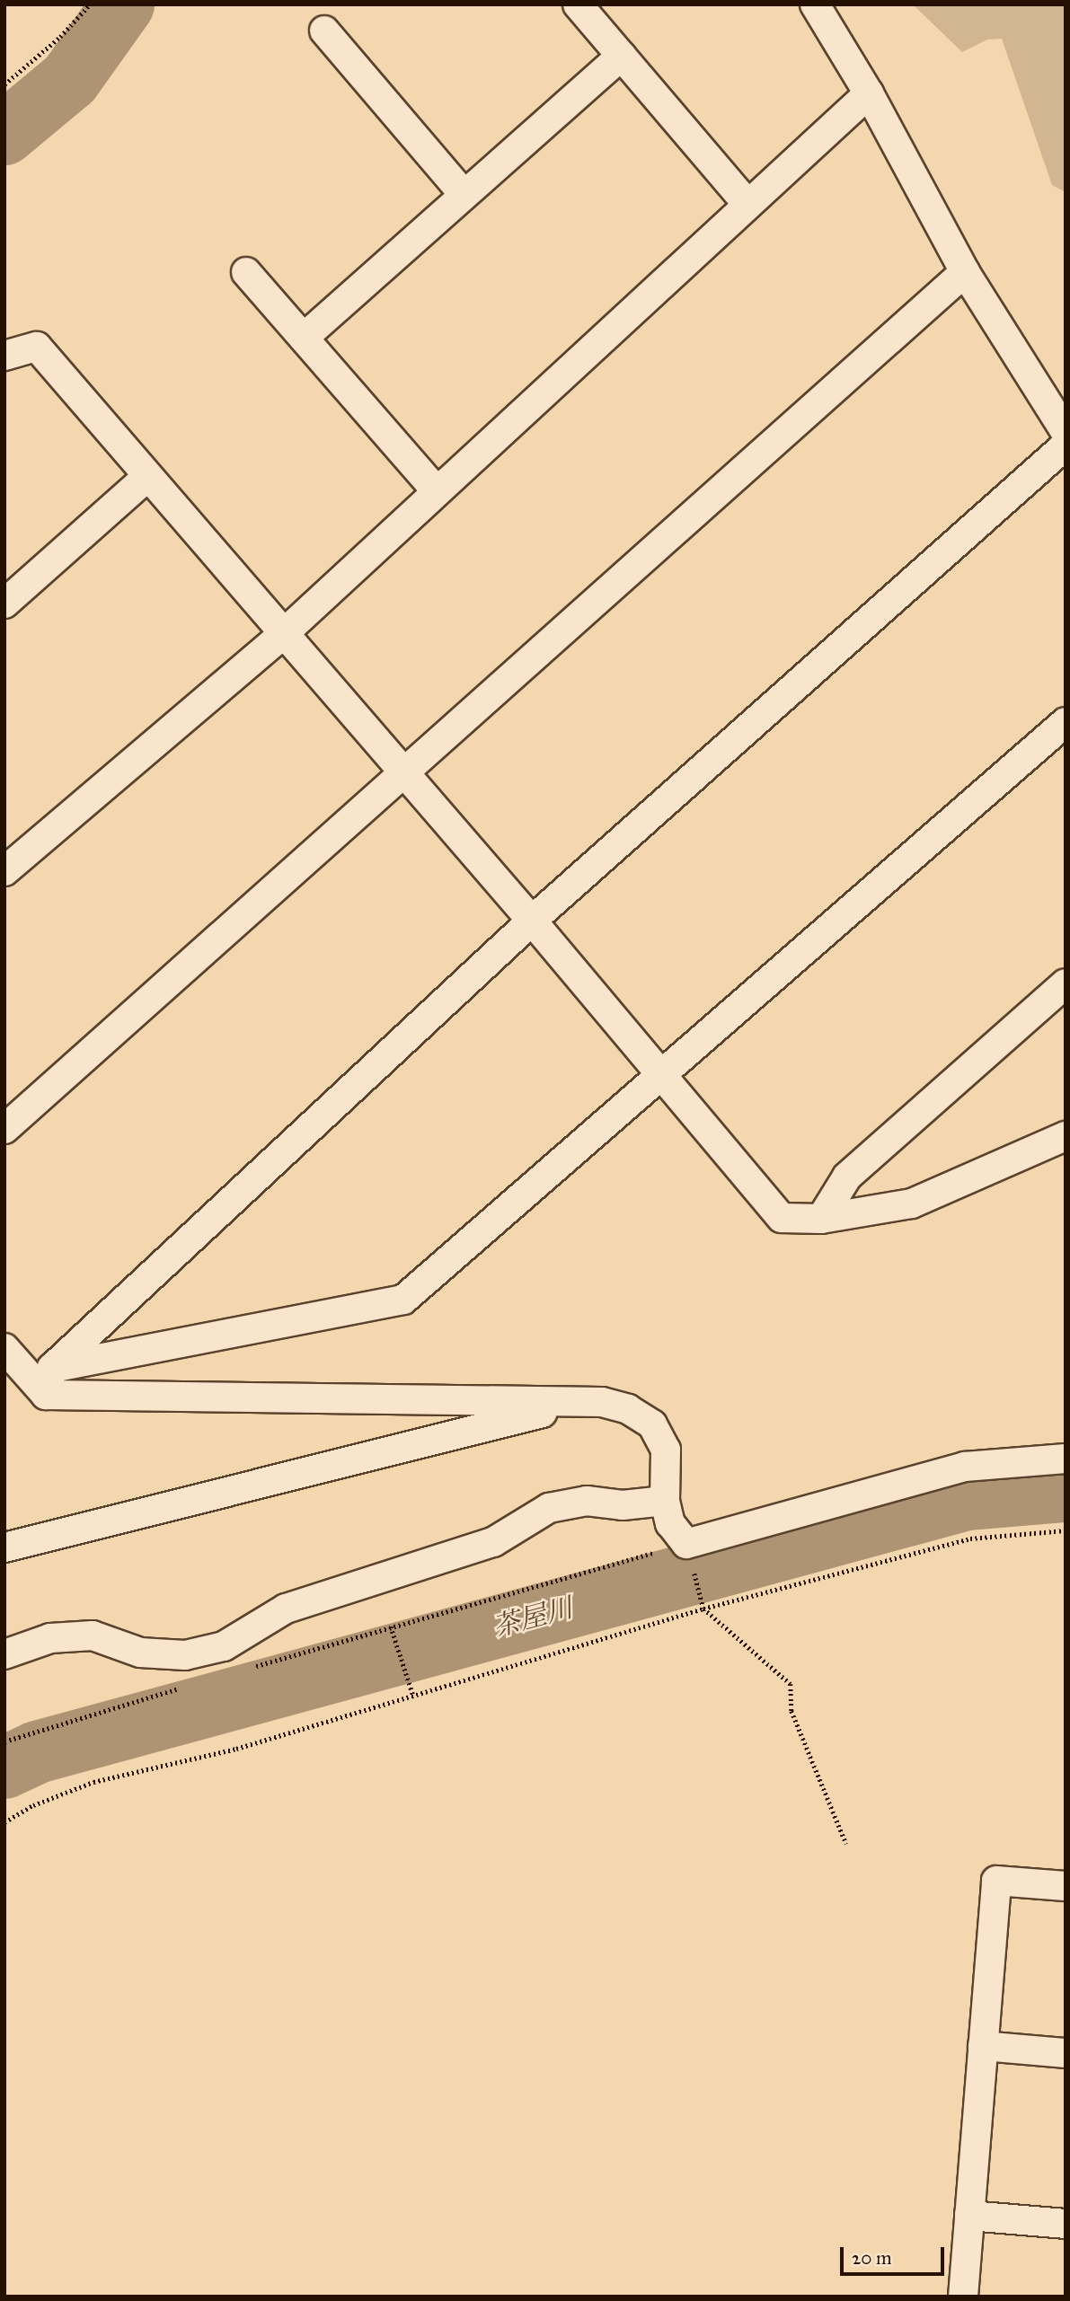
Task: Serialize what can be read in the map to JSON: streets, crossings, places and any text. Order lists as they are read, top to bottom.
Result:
{
  "water": ["茶屋川"],
  "scale_bar": "20 m"
}
